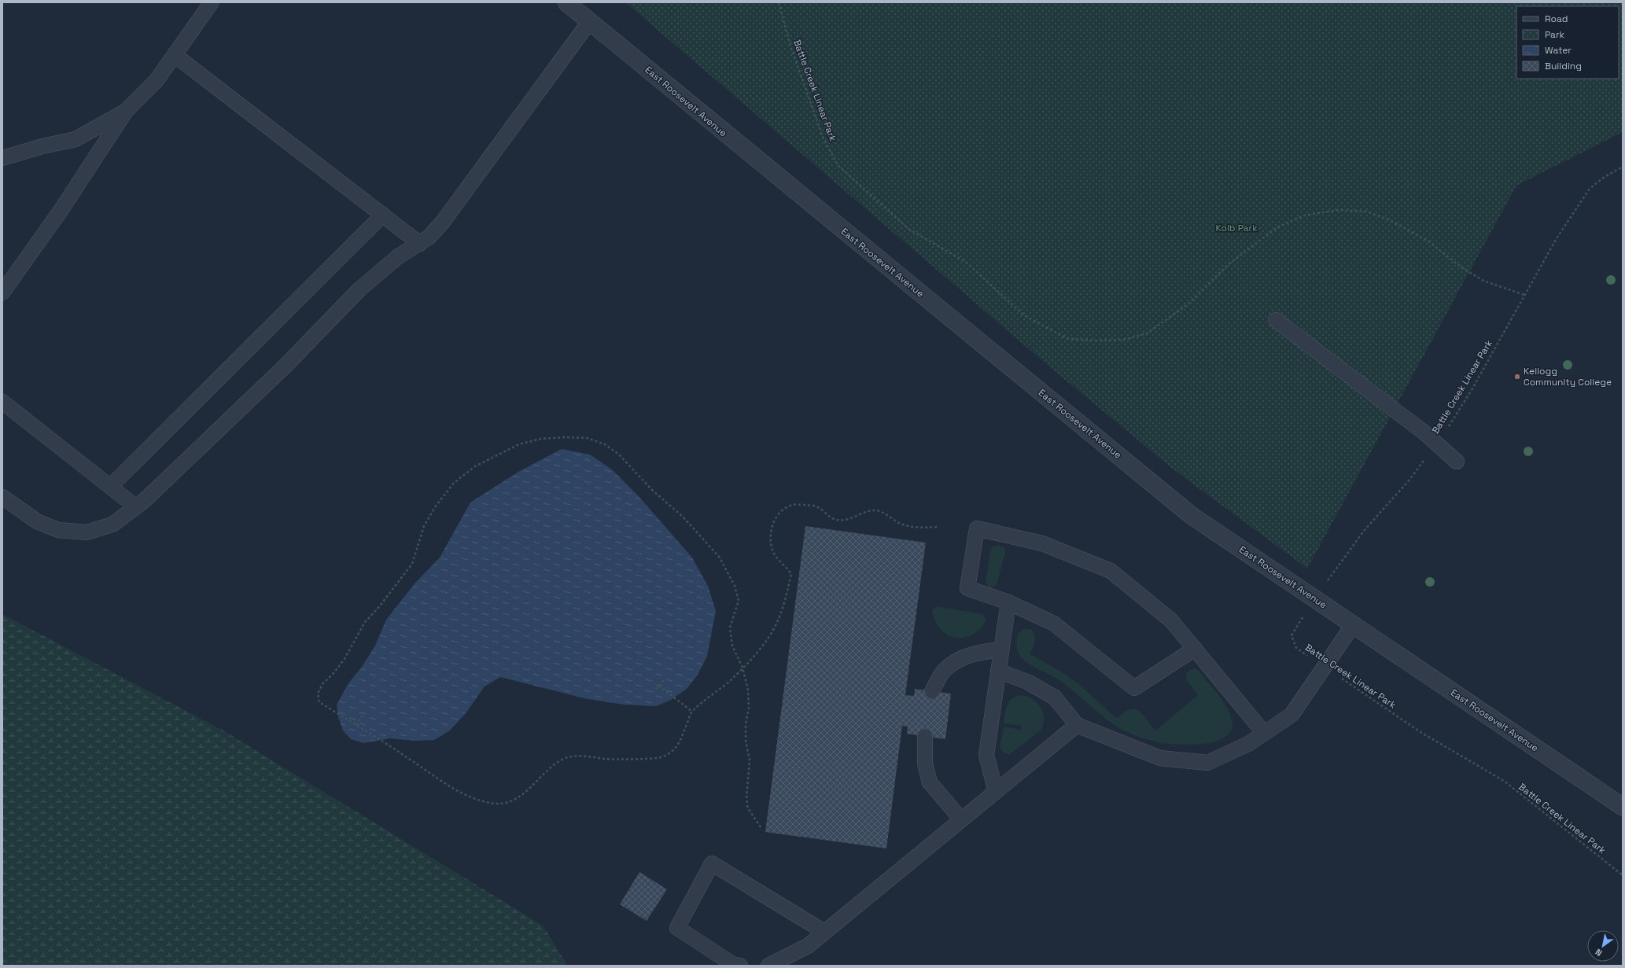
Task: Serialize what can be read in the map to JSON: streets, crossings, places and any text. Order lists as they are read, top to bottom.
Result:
{
  "streets": {
    "street": ["East Roosevelt Avenue"],
    "path": ["Battle Creek Linear Park"]
  },
  "crossings": [
    ["Battle Creek Linear Park", "East Roosevelt Avenue"]
  ],
  "parks": ["Kolb Park"],
  "places": ["Kellogg Community College"],
  "legend": [
    "Road",
    "Park",
    "Water",
    "Building"
  ],
  "north": "bottom left"
}
